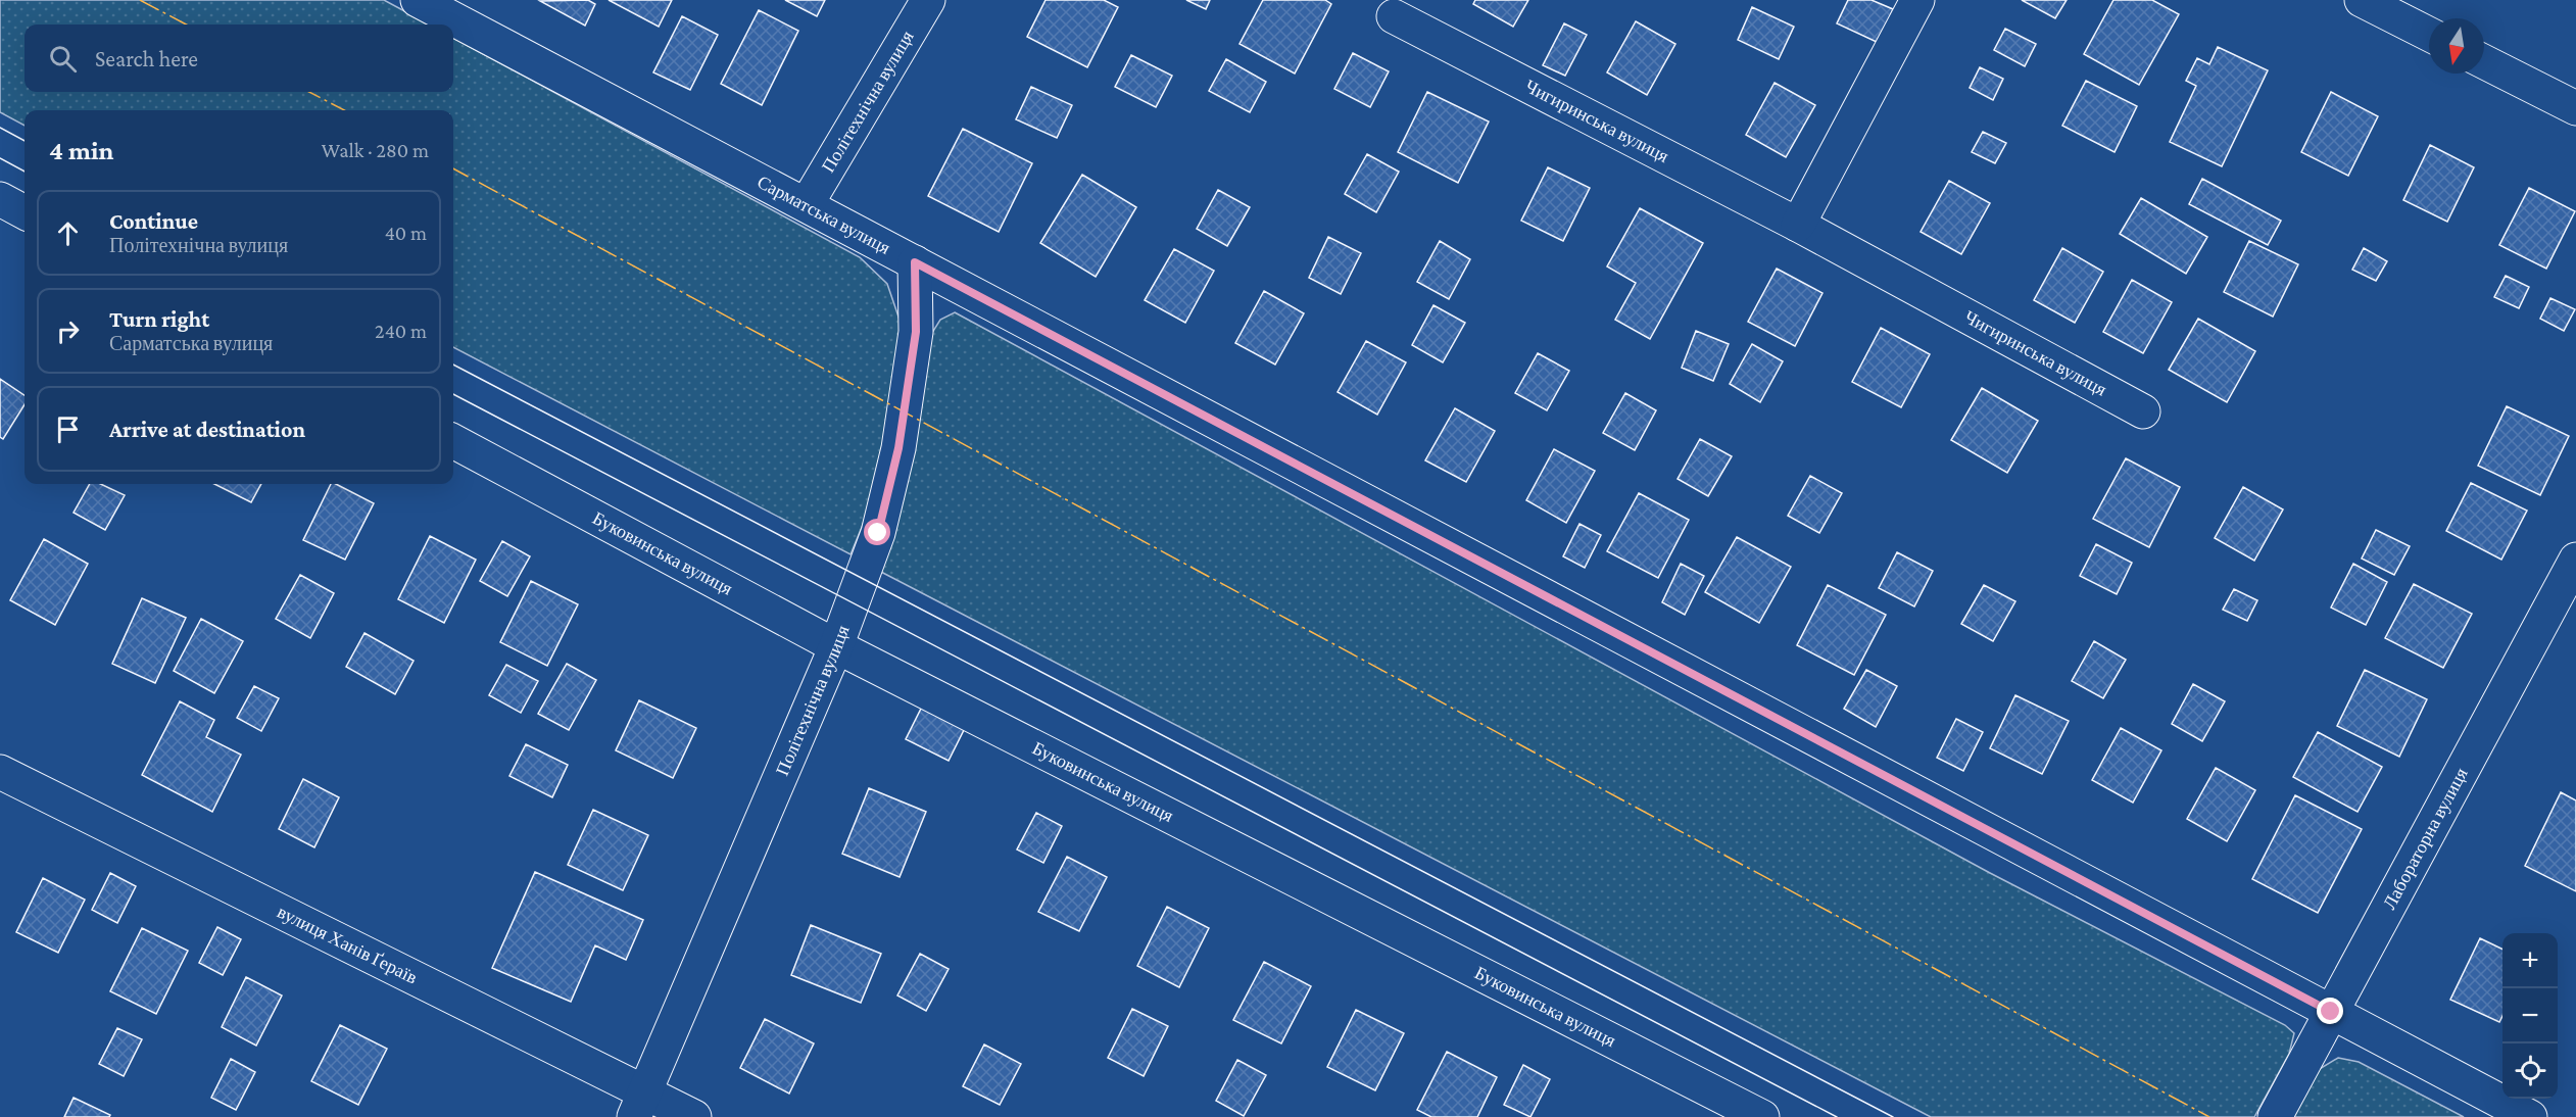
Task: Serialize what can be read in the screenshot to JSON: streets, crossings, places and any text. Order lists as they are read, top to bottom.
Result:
{
  "streets": {
    "street": [
      "Політехнічна вулиця",
      "Чигиринська вулиця",
      "Сарматська вулиця",
      "Буковинська вулиця",
      "Лабораторна вулиця",
      "вулиця Ханів Ґераїв"
    ]
  },
  "crossings": [
    ["Політехнічна вулиця", "Сарматська вулиця"],
    ["Політехнічна вулиця", "Буковинська вулиця"],
    ["Політехнічна вулиця", "вулиця Ханів Ґераїв"],
    ["Сарматська вулиця", "Лабораторна вулиця"]
  ],
  "north": "bottom",
  "page": {
    "search": "Search here",
    "heading": ["4 min", "Walk · 280 m"],
    "list": [
      ["Continue", "Політехнічна вулиця", "40 m"],
      ["Turn right", "Сарматська вулиця", "240 m"],
      "Arrive at destination"
    ],
    "map_buttons": ["+", "−"]
  }
}
